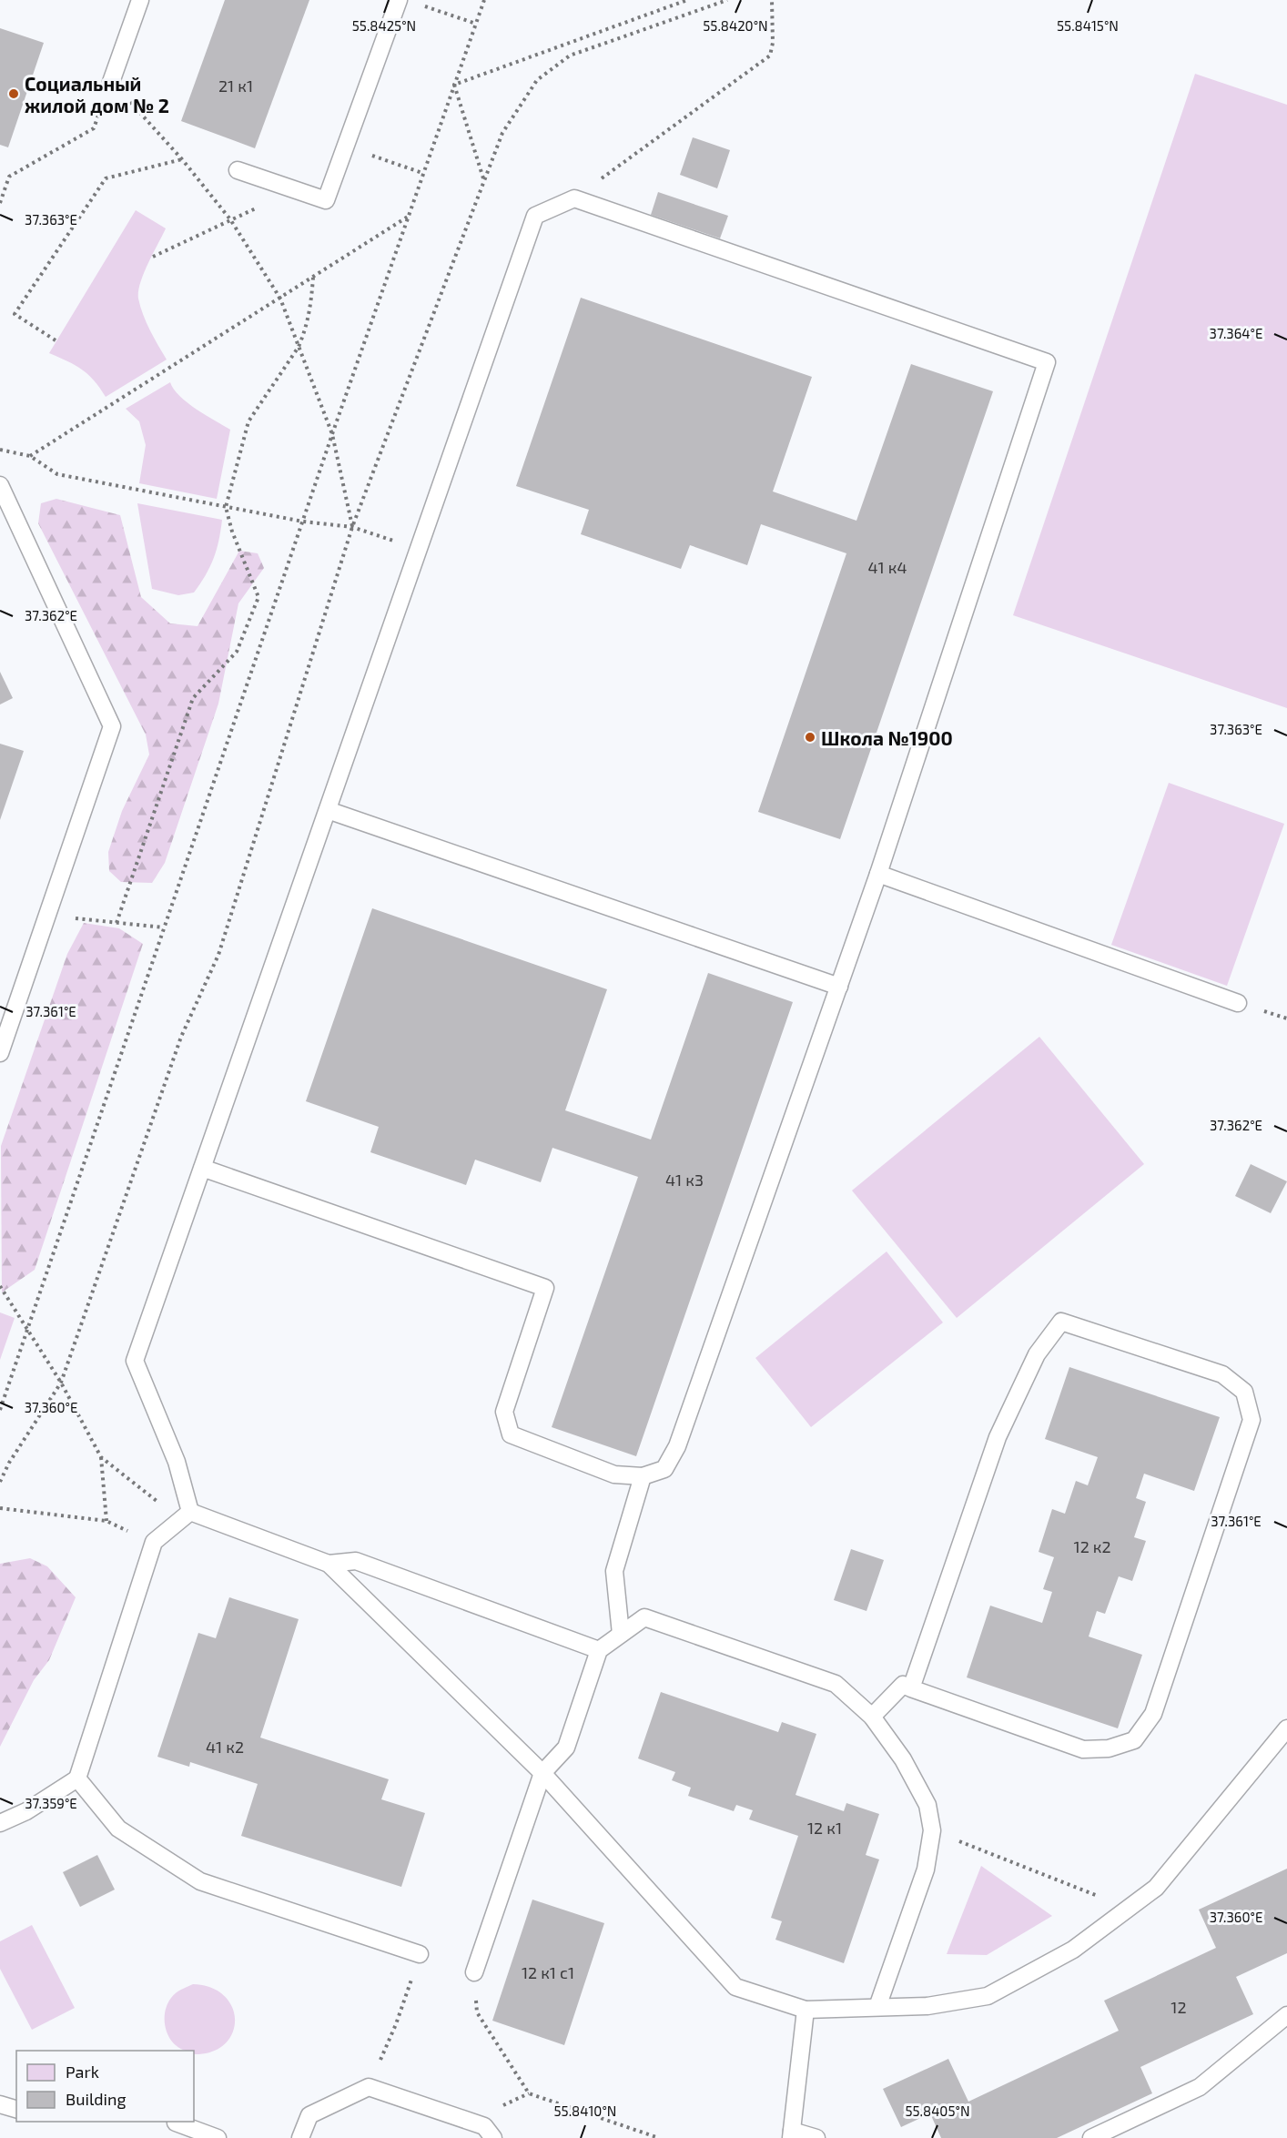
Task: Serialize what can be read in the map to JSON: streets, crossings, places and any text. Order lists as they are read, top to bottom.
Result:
{
  "places": ["Социальный жилой дом № 2", "Школа №1900"],
  "house_numbers": [
    "21 к1",
    "41 к4",
    "41 к3",
    "12 к2",
    "41 к2",
    "12 к1",
    "12 к1 с1",
    "12"
  ],
  "legend": ["Park", "Building"],
  "coordinates": [
    "55.8425°N",
    "55.8420°N",
    "55.8415°N",
    "37.363°E",
    "37.364°E",
    "37.362°E",
    "37.361°E",
    "37.360°E",
    "37.359°E",
    "55.8410°N",
    "55.8405°N"
  ]
}
